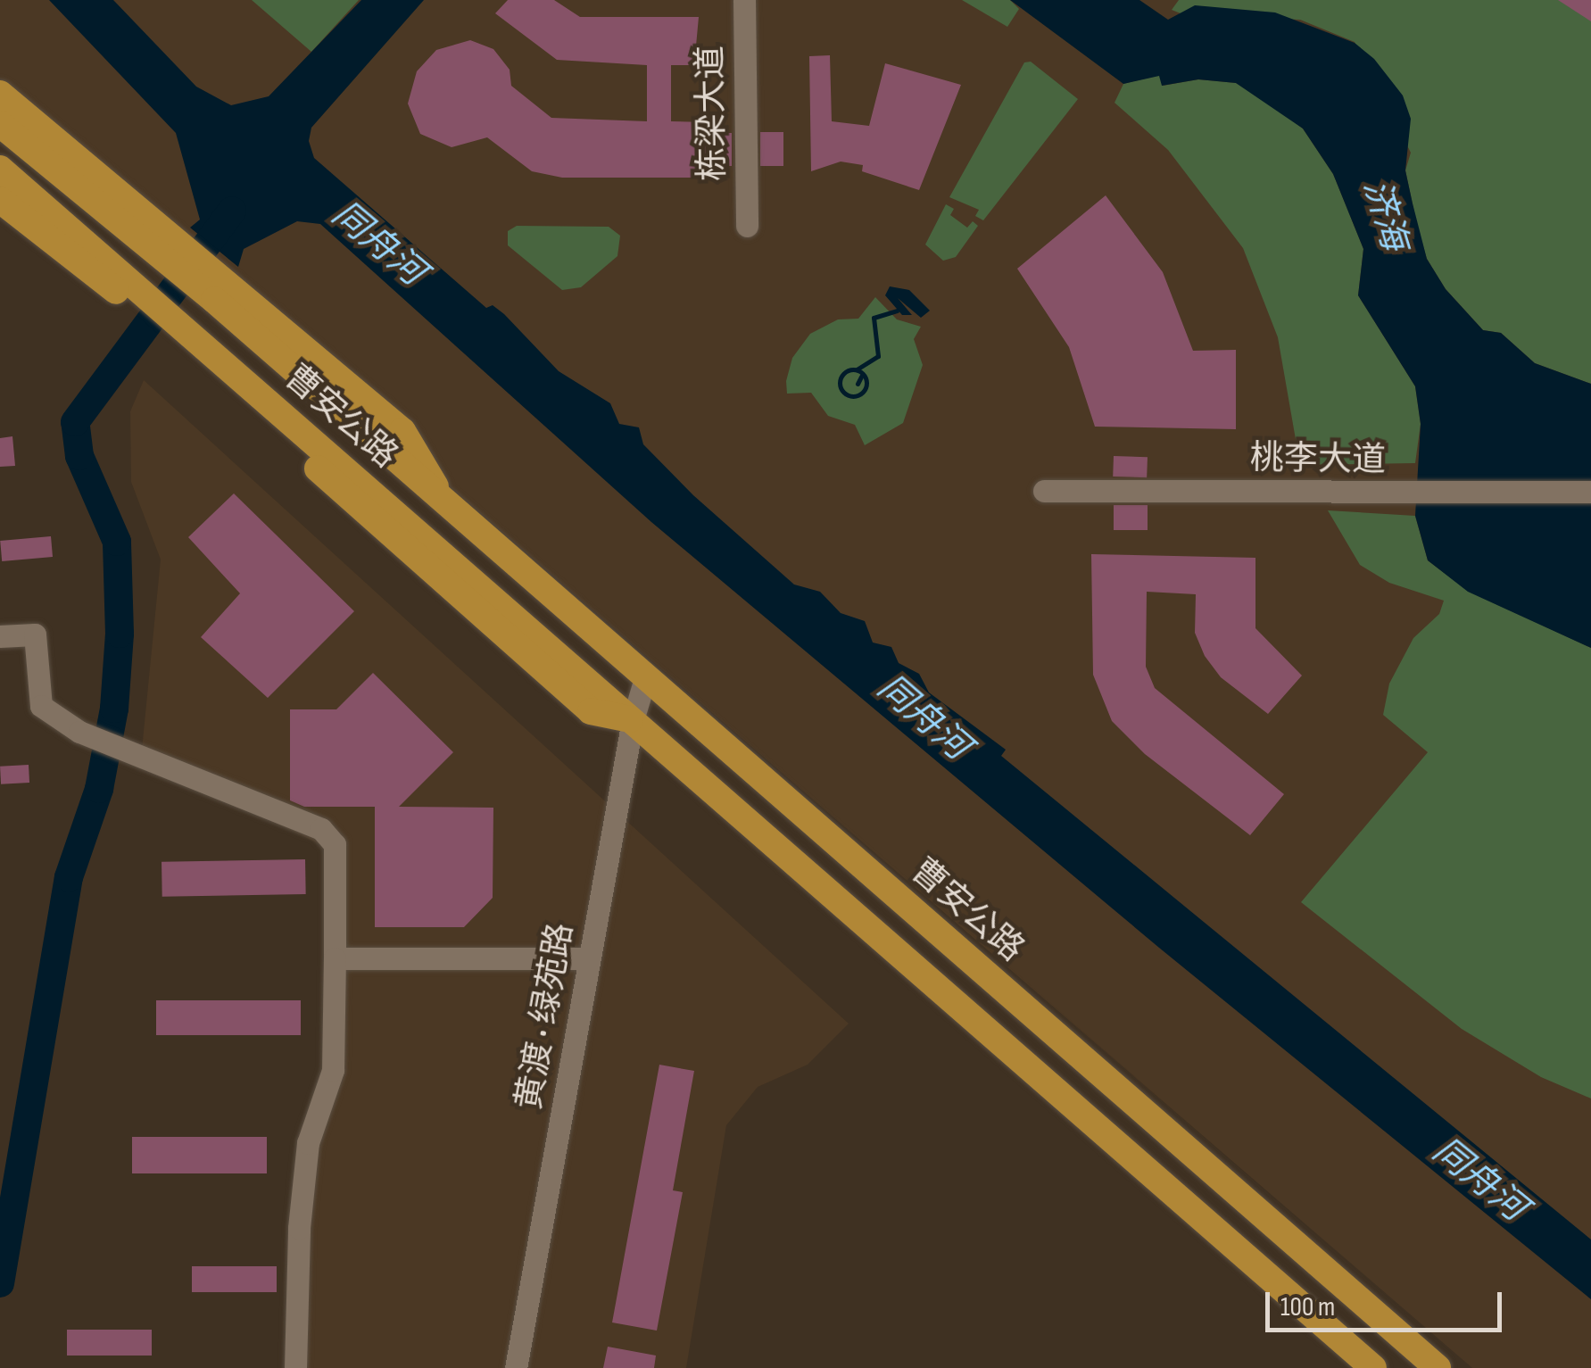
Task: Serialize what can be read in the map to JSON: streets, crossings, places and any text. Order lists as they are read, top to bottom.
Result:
{
  "streets": {
    "highway": ["曹安公路"],
    "street": ["栋梁大道", "桃李大道", "黄渡 • 绿苑路"]
  },
  "crossings": [
    ["曹安公路", "黄渡 • 绿苑路"]
  ],
  "water": ["济海", "同舟河"],
  "scale_bar": "100 m"
}
